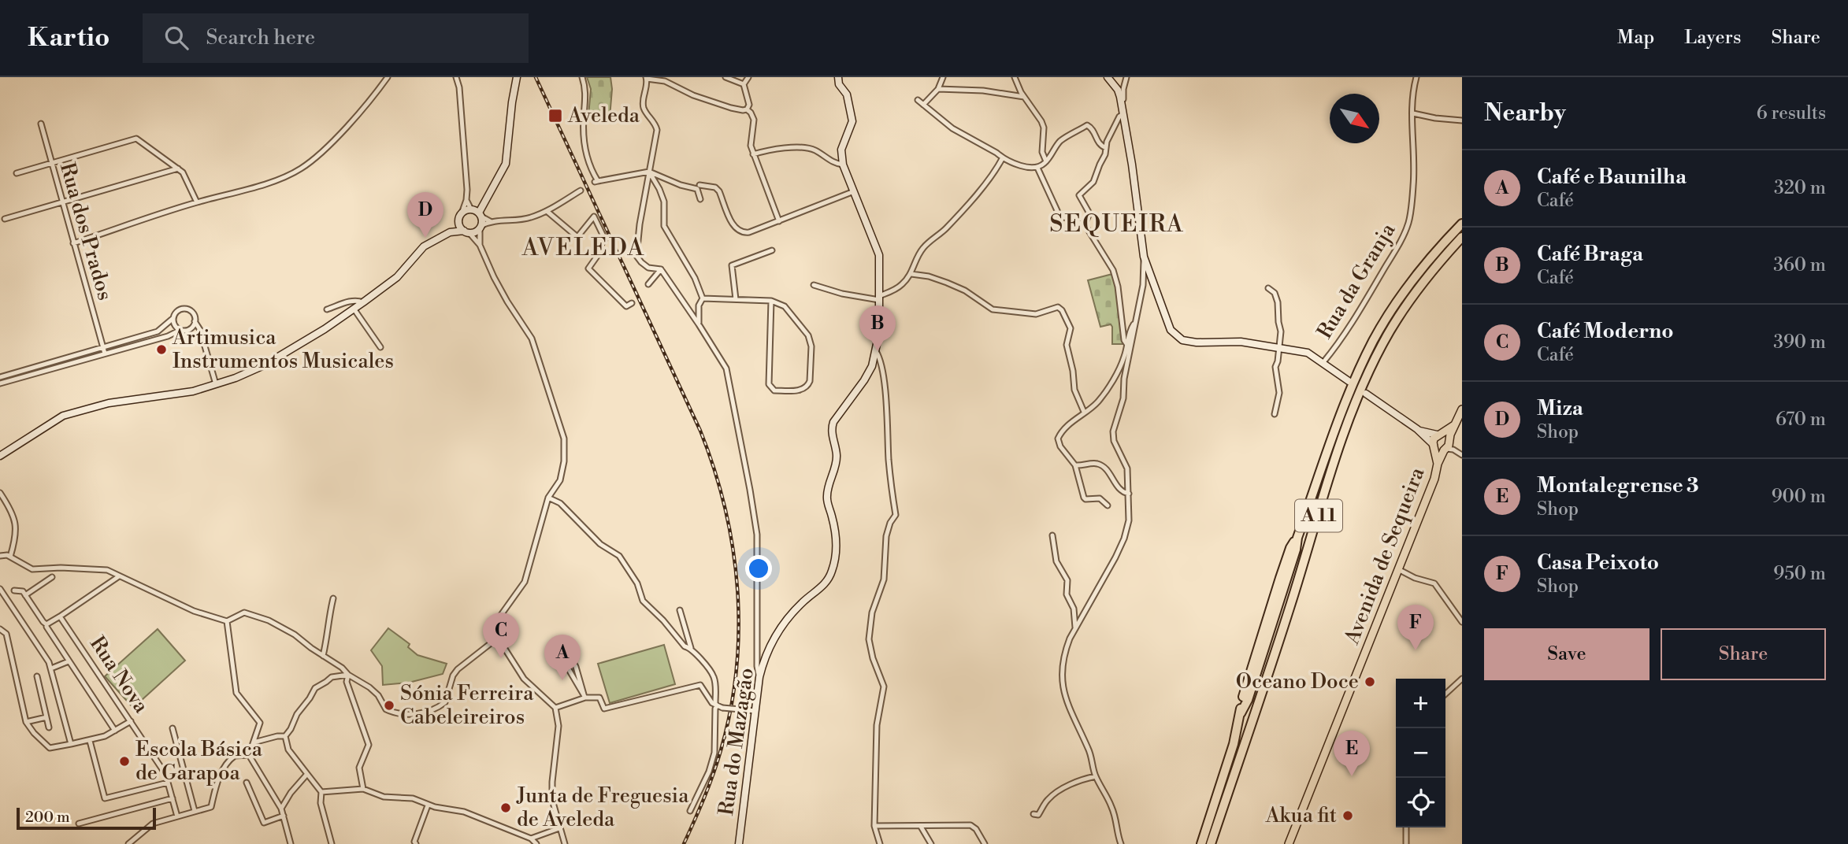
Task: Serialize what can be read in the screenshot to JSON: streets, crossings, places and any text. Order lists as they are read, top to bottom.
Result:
{
  "streets": {
    "highway": ["A 11"],
    "main road": ["Avenida de Sequeira"],
    "street": [
      "Rua dos Prados",
      "Rua da Granja",
      "Rua Nova",
      "Rua do Mazagão"
    ]
  },
  "districts": ["SEQUEIRA", "AVELEDA"],
  "places": {
    "transit": ["Aveleda"],
    "other": [
      "Artimusica Instrumentos Musicales",
      "Oceano Doce",
      "Sónia Ferreira Cabeleireiros",
      "Escola Básica de Garapoa",
      "Junta de Freguesia de Aveleda",
      "Akua fit"
    ]
  },
  "scale_bar": "200 m",
  "north": "bottom right",
  "page": {
    "header": "Kartio",
    "search": "Search here",
    "nav": ["Map", "Layers", "Share"],
    "heading": ["Nearby", "6 results"],
    "list": [
      {
        "mark": "A",
        "name": "Café e Baunilha",
        "note": "Café",
        "value": "320 m"
      },
      {
        "mark": "B",
        "name": "Café Braga",
        "note": "Café",
        "value": "360 m"
      },
      {
        "mark": "C",
        "name": "Café Moderno",
        "note": "Café",
        "value": "390 m"
      },
      {
        "mark": "D",
        "name": "Miza",
        "note": "Shop",
        "value": "670 m"
      },
      {
        "mark": "E",
        "name": "Montalegrense 3",
        "note": "Shop",
        "value": "900 m"
      },
      {
        "mark": "F",
        "name": "Casa Peixoto",
        "note": "Shop",
        "value": "950 m"
      }
    ],
    "pins": [
      "D",
      "B",
      "F",
      "C",
      "A",
      "E"
    ],
    "buttons": ["Save", "Share"],
    "map_buttons": ["+", "−"],
    "scale": "200 m"
  }
}
